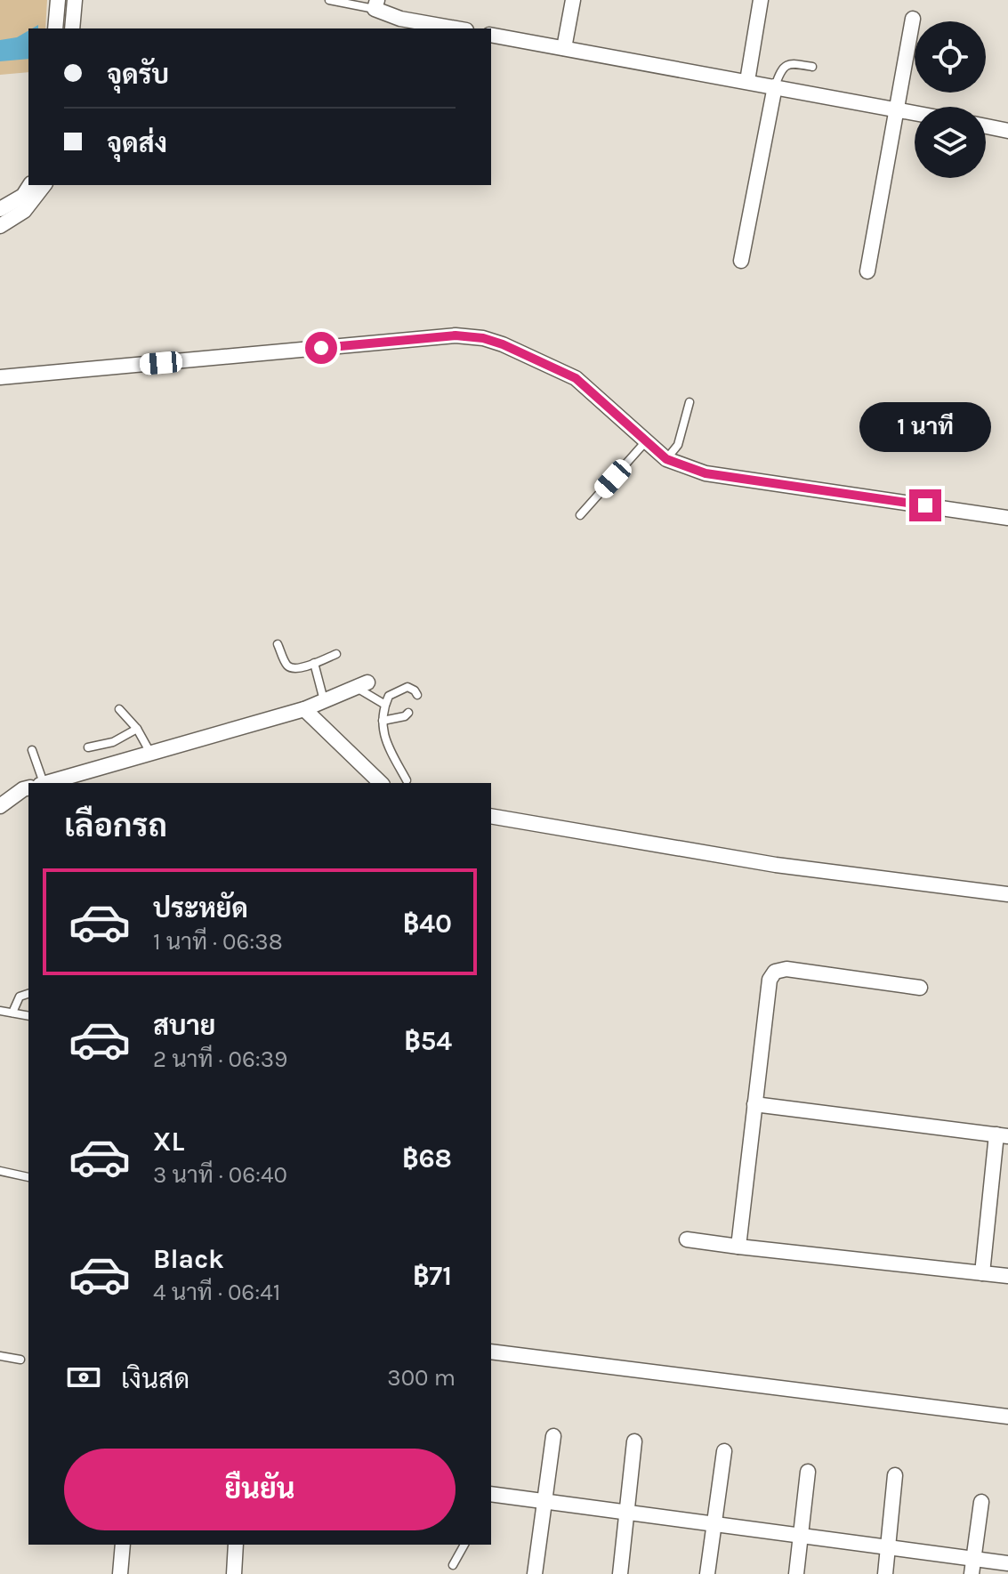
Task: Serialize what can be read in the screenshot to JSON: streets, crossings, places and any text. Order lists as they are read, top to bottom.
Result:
{
  "page": {
    "banner": ["จุดรับ", "จุดส่ง"],
    "bubble": "1 นาที",
    "heading": "เลือกรถ",
    "list": [
      {
        "name": "ประหยัด",
        "note": "1 นาที · 06:38",
        "value": "฿40"
      },
      {
        "name": "สบาย",
        "note": "2 นาที · 06:39",
        "value": "฿54"
      },
      {
        "name": "XL",
        "note": "3 นาที · 06:40",
        "value": "฿68"
      },
      {
        "name": "Black",
        "note": "4 นาที · 06:41",
        "value": "฿71"
      }
    ],
    "pay": ["เงินสด", "300 m"],
    "buttons": "ยืนยัน"
  }
}
